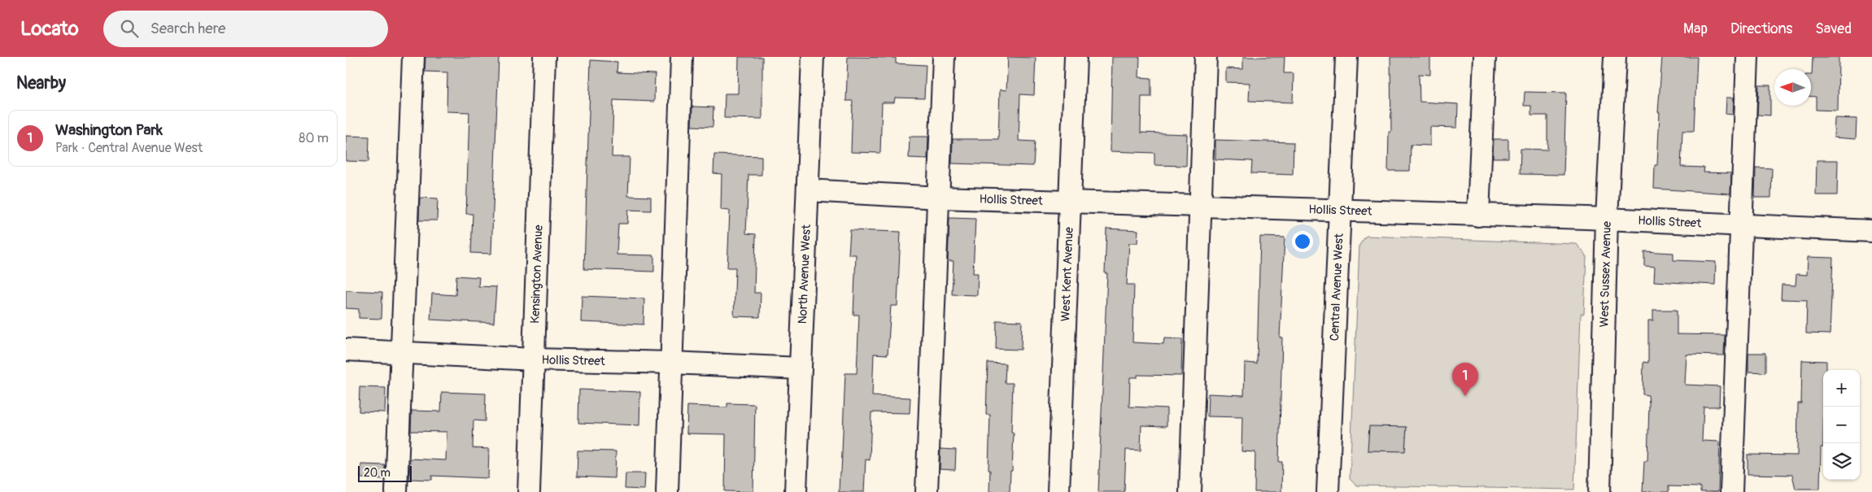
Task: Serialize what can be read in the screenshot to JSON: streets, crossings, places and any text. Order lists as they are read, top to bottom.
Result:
{
  "streets": {
    "street": [
      "Hollis Street",
      "Kensington Avenue",
      "West Kent Avenue",
      "West Sussex Avenue",
      "North Avenue West",
      "Central Avenue West"
    ]
  },
  "crossings": [
    ["Hollis Street", "Kensington Avenue"],
    ["Hollis Street", "West Kent Avenue"],
    ["Hollis Street", "West Sussex Avenue"],
    ["Hollis Street", "North Avenue West"],
    ["Hollis Street", "Central Avenue West"]
  ],
  "scale_bar": "20 m",
  "north": "left",
  "page": {
    "header": "Locato",
    "search": "Search here",
    "nav": ["Map", "Directions", "Saved"],
    "heading": "Nearby",
    "list": [
      {
        "mark": "1",
        "name": "Washington Park",
        "note": "Park · Central Avenue West",
        "value": "80 m"
      }
    ],
    "pins": "1",
    "map_buttons": ["+", "−"],
    "scale": "20 m"
  }
}
